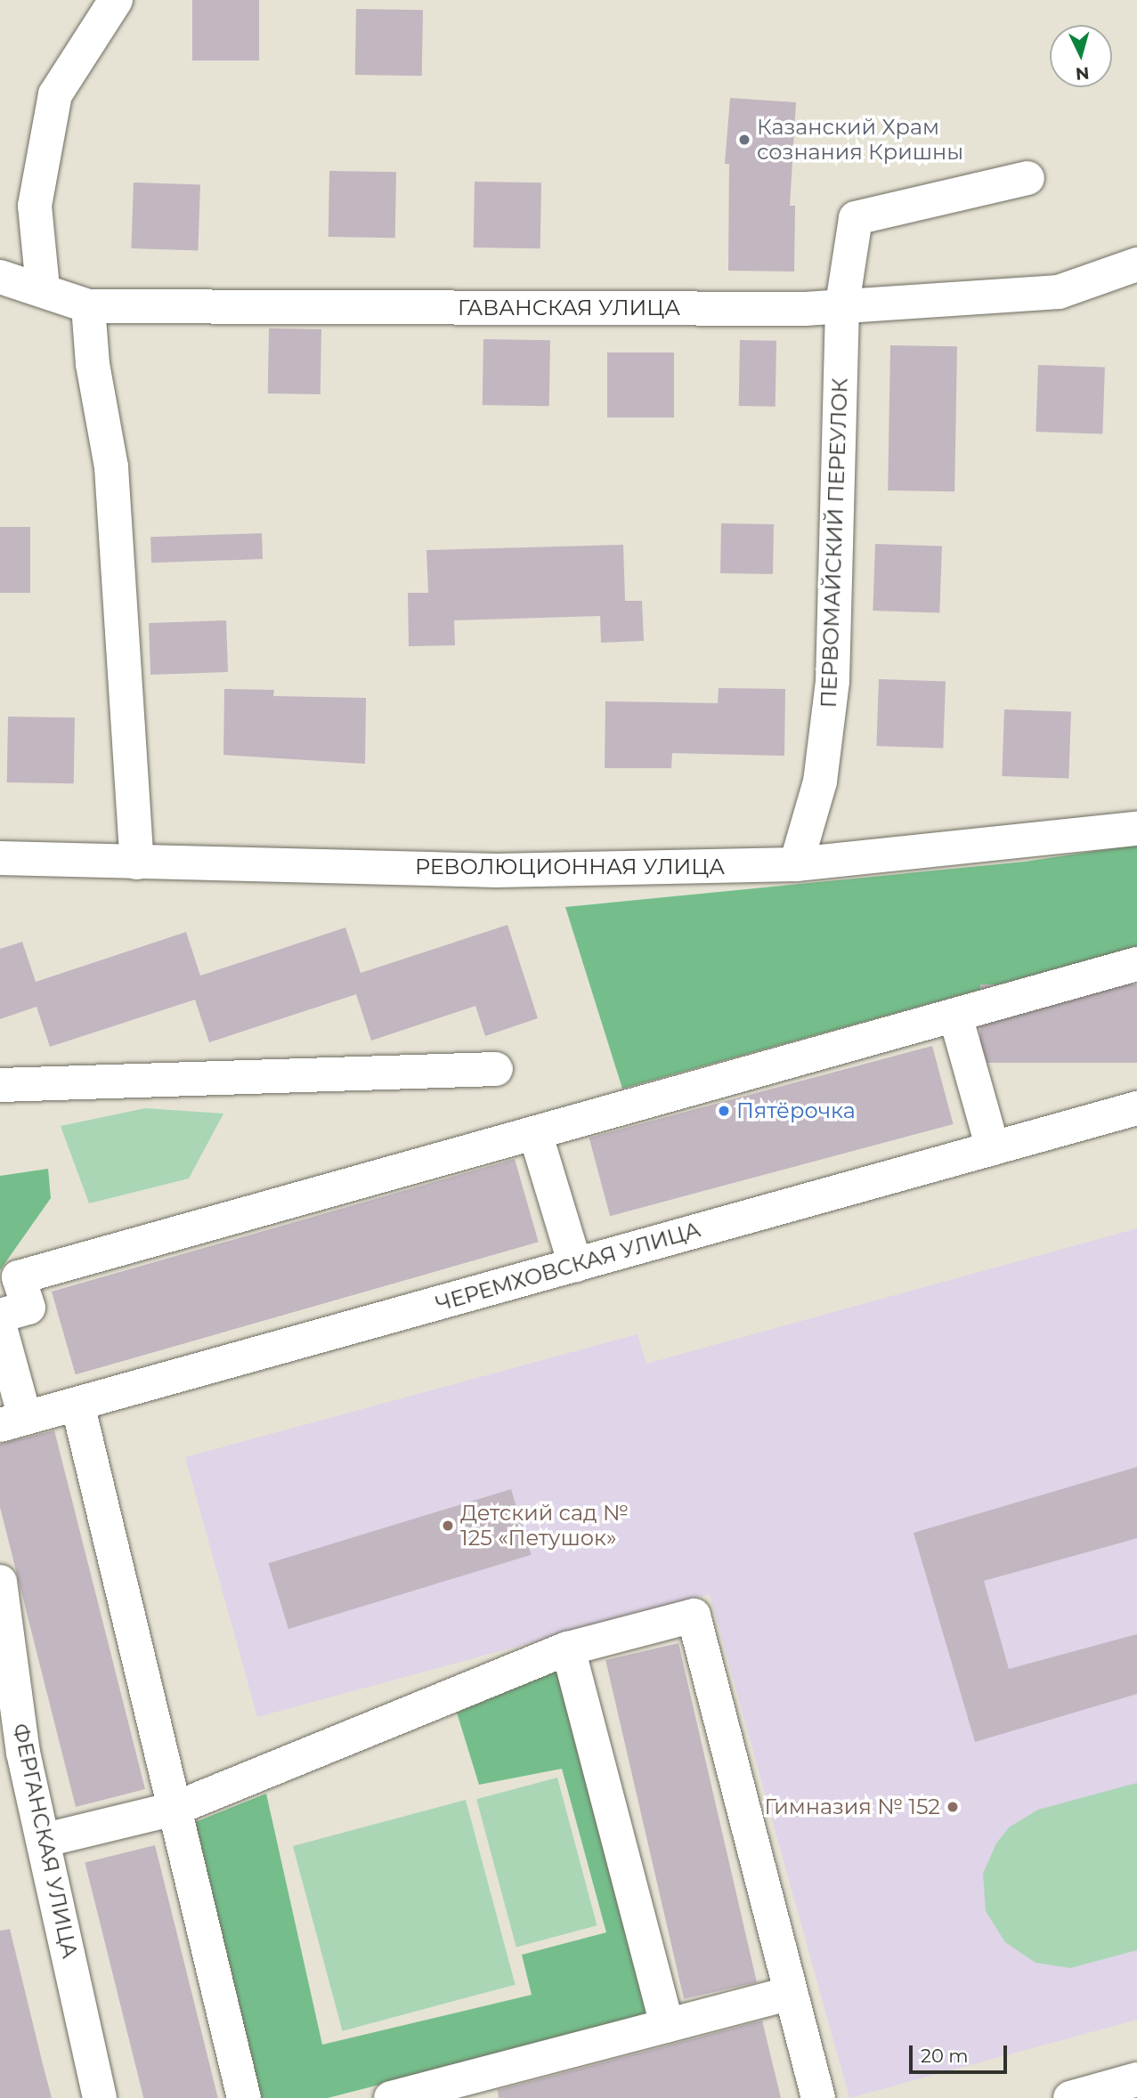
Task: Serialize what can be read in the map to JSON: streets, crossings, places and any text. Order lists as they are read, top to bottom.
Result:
{
  "streets": {
    "street": [
      "ГАВАНСКАЯ УЛИЦА",
      "ПЕРВОМАЙСКИЙ ПЕРЕУЛОК",
      "РЕВОЛЮЦИОННАЯ УЛИЦА",
      "ЧЕРЕМХОВСКАЯ УЛИЦА",
      "ФЕРГАНСКАЯ УЛИЦА"
    ]
  },
  "crossings": [
    ["ГАВАНСКАЯ УЛИЦА", "ПЕРВОМАЙСКИЙ ПЕРЕУЛОК"],
    ["ПЕРВОМАЙСКИЙ ПЕРЕУЛОК", "РЕВОЛЮЦИОННАЯ УЛИЦА"]
  ],
  "places": [
    "Казанский Храм сознания Кришны",
    "Пятёрочка",
    "Детский сад № 125 «Петушок»",
    "Гимназия № 152"
  ],
  "scale_bar": "20 m",
  "north": "bottom"
}
